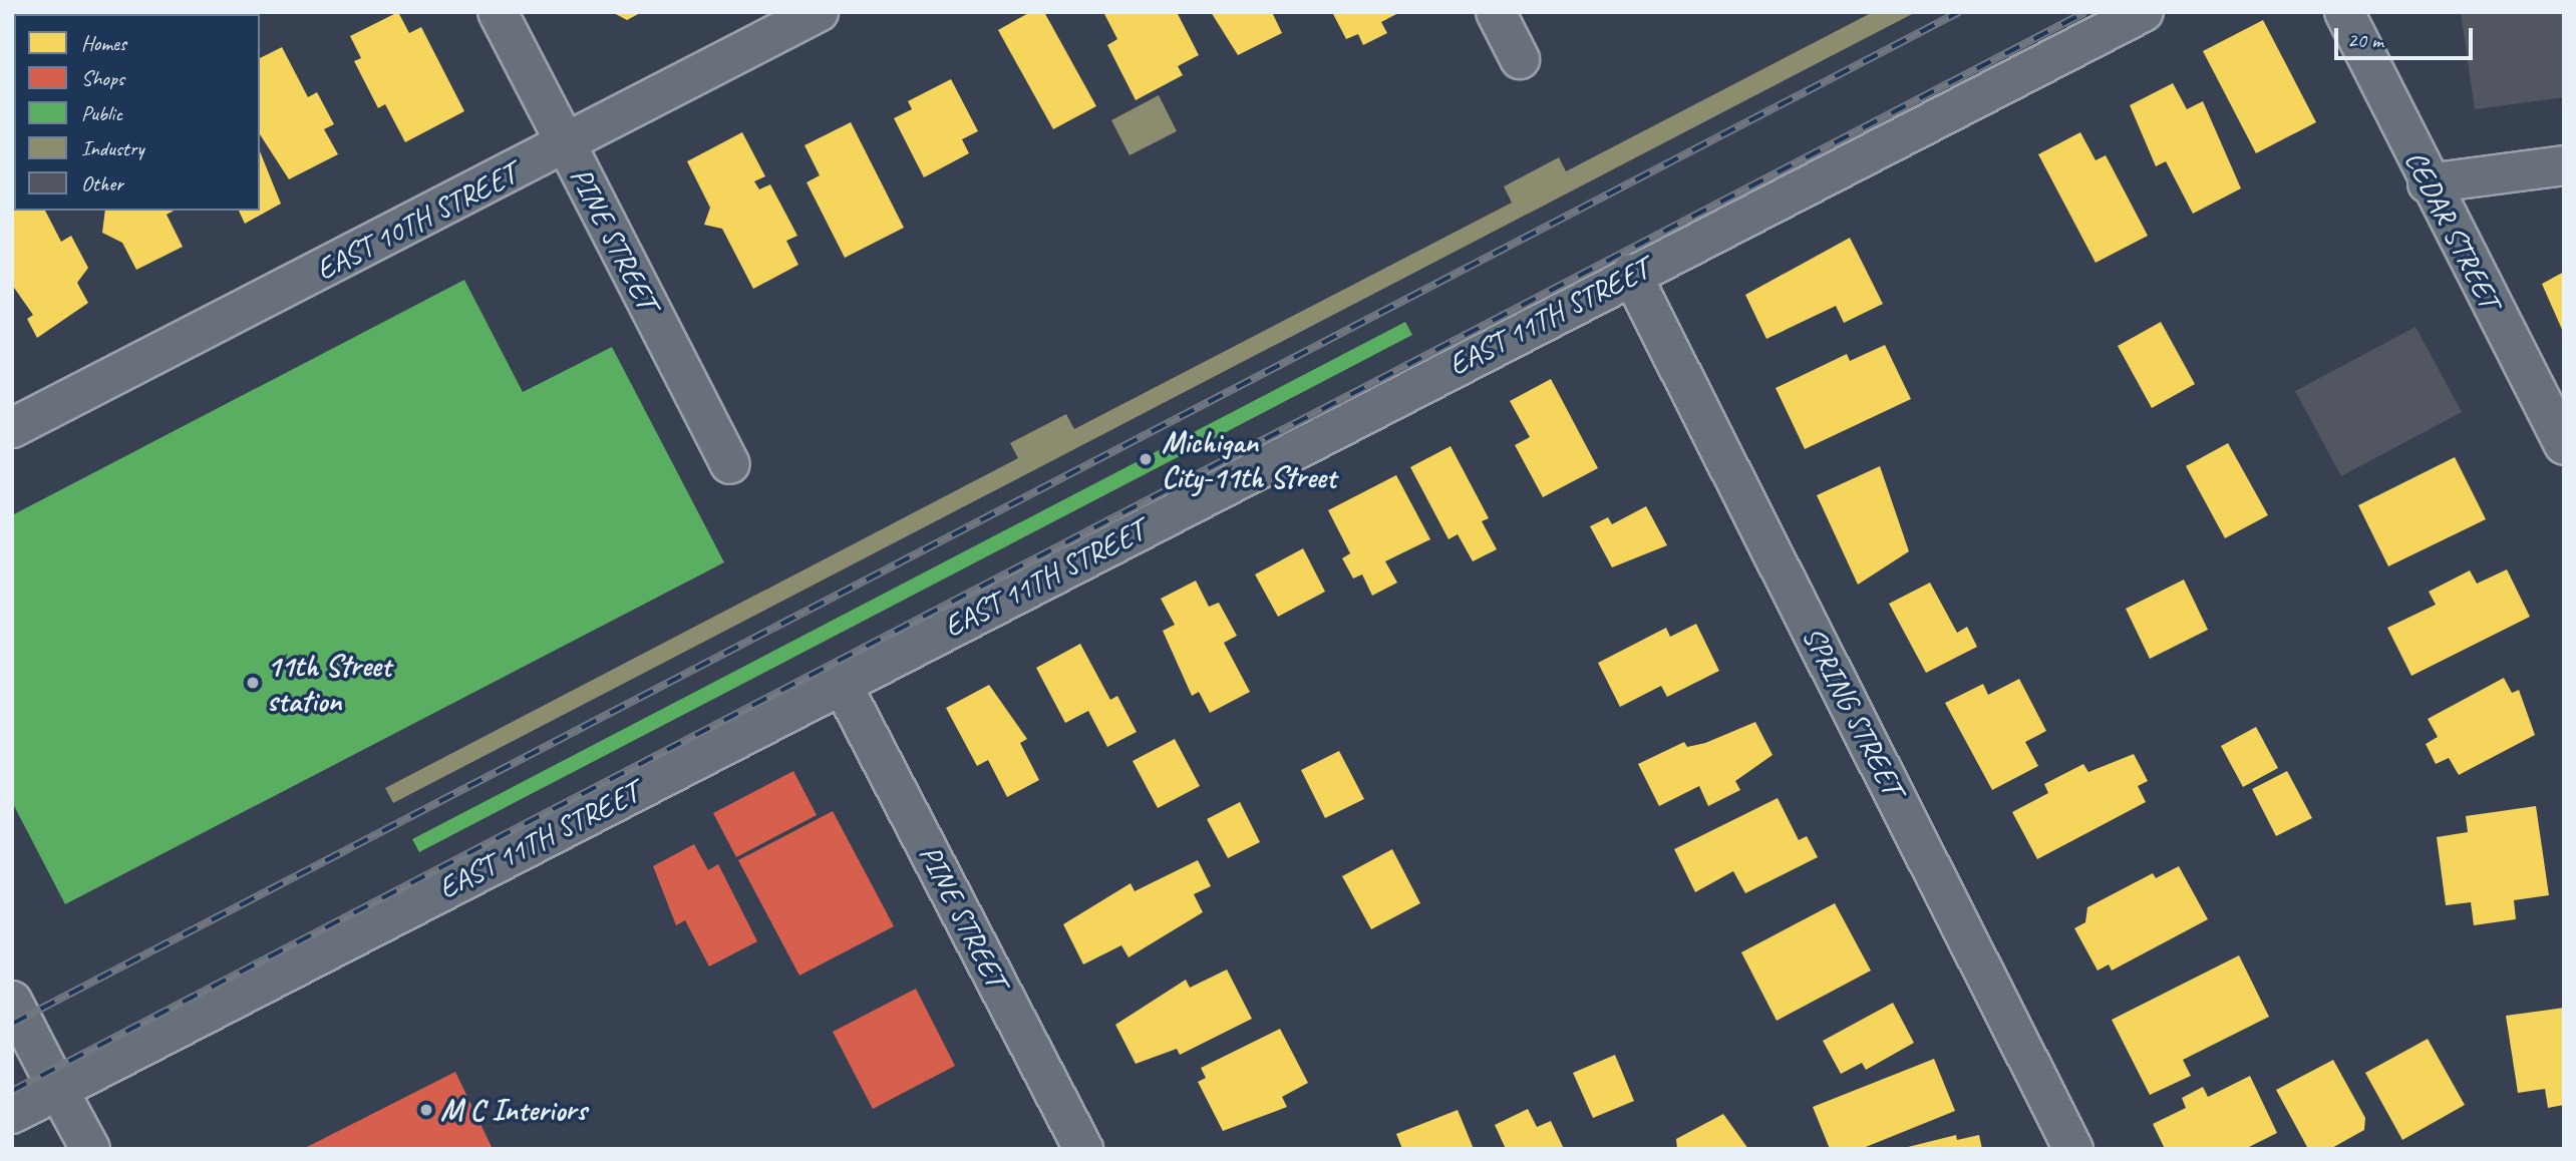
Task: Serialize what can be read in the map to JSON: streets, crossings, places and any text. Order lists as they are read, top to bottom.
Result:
{
  "streets": {
    "street": [
      "EAST 10TH STREET",
      "CEDAR STREET",
      "PINE STREET",
      "EAST 11TH STREET",
      "SPRING STREET"
    ]
  },
  "crossings": [
    ["EAST 10TH STREET", "PINE STREET"],
    ["PINE STREET", "EAST 11TH STREET"],
    ["EAST 11TH STREET", "SPRING STREET"]
  ],
  "places": ["Michigan City-11th Street", "11th Street station", "M C Interiors"],
  "legend": [
    "Homes",
    "Shops",
    "Public",
    "Industry",
    "Other"
  ],
  "scale_bar": "20 m"
}
